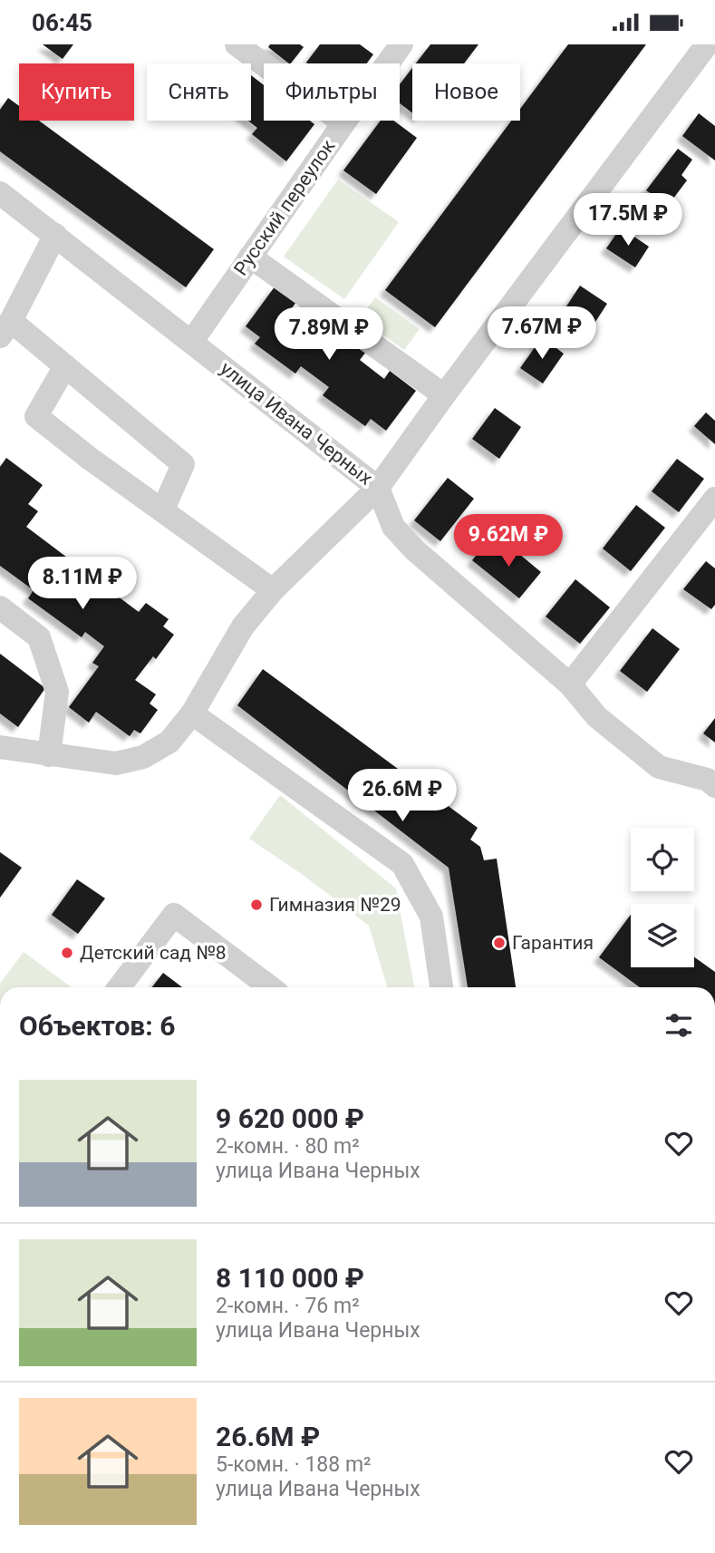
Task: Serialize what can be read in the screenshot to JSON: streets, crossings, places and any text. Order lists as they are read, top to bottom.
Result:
{
  "streets": {
    "street": ["Русский переулок", "улица Ивана Черных"]
  },
  "crossings": [
    ["Русский переулок", "улица Ивана Черных"]
  ],
  "places": ["Гимназия №29", "Гарантия", "Детский сад №8"],
  "page": {
    "status": "06:45",
    "chip": [
      "Купить",
      "Снять",
      "Фильтры",
      "Новое"
    ],
    "price": [
      "17.5M ₽",
      "7.67M ₽",
      "7.89M ₽",
      "9.62M ₽",
      "8.11M ₽",
      "26.6M ₽"
    ],
    "heading": "Объектов: 6",
    "list": [
      {
        "name": "9 620 000 ₽",
        "note": "2-комн. · 80 m² · улица Ивана Черных"
      },
      {
        "name": "8 110 000 ₽",
        "note": "2-комн. · 76 m² · улица Ивана Черных"
      },
      {
        "name": "26.6M ₽",
        "note": "5-комн. · 188 m² · улица Ивана Черных"
      }
    ]
  }
}
